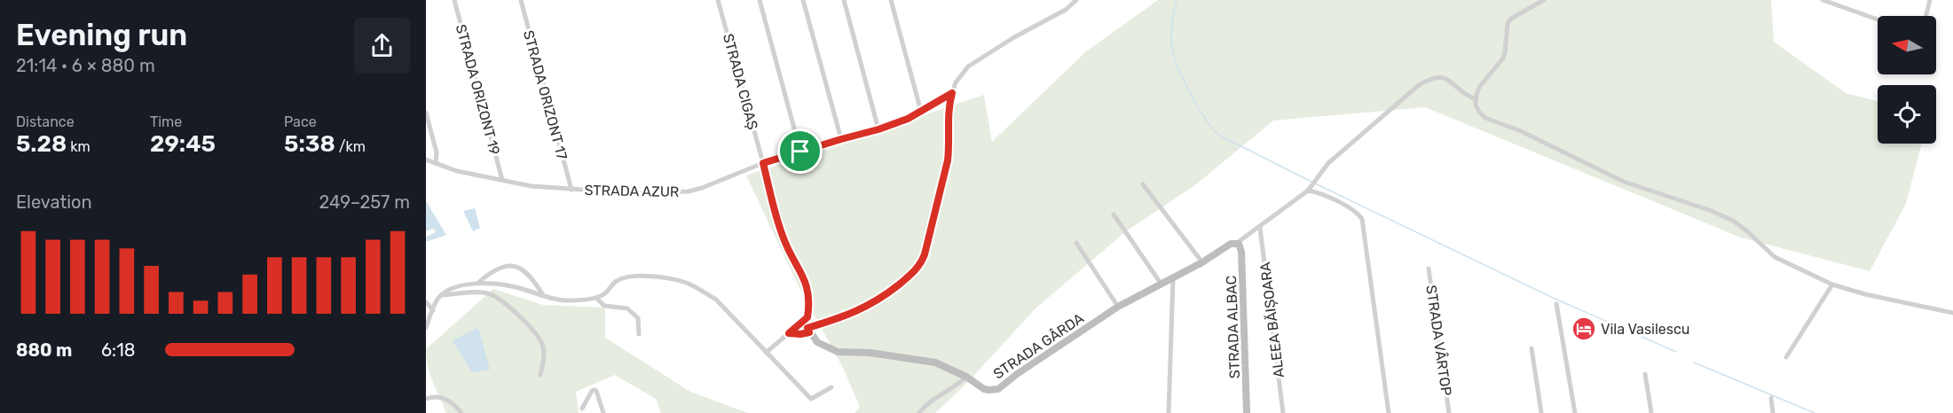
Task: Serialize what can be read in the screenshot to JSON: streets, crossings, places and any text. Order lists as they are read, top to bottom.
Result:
{
  "streets": {
    "street": [
      "STRADA CIGAȘ",
      "STRADA ORIZONT 19",
      "STRADA ORIZONT 17",
      "STRADA AZUR",
      "ALEEA BĂIȘOARA",
      "STRADA ALBAC",
      "STRADA VÂRTOP",
      "STRADA GÂRDA"
    ]
  },
  "crossings": [
    ["STRADA CIGAȘ", "STRADA AZUR"],
    ["STRADA ORIZONT 19", "STRADA AZUR"],
    ["STRADA ORIZONT 17", "STRADA AZUR"],
    ["ALEEA BĂIȘOARA", "STRADA GÂRDA"],
    ["STRADA ALBAC", "STRADA GÂRDA"]
  ],
  "places": {
    "hotel": ["Vila Vasilescu"]
  },
  "north": "left",
  "page": {
    "heading": ["Evening run", "21:14 · 6 × 880 m"],
    "stats": [
      ["Distance", "5.28 km"],
      ["Time", "29:45"],
      ["Pace", "5:38 /km"]
    ],
    "chart": ["Elevation", "249–257 m"],
    "list": [
      {
        "name": "880 m",
        "note": "6:18"
      }
    ]
  }
}
